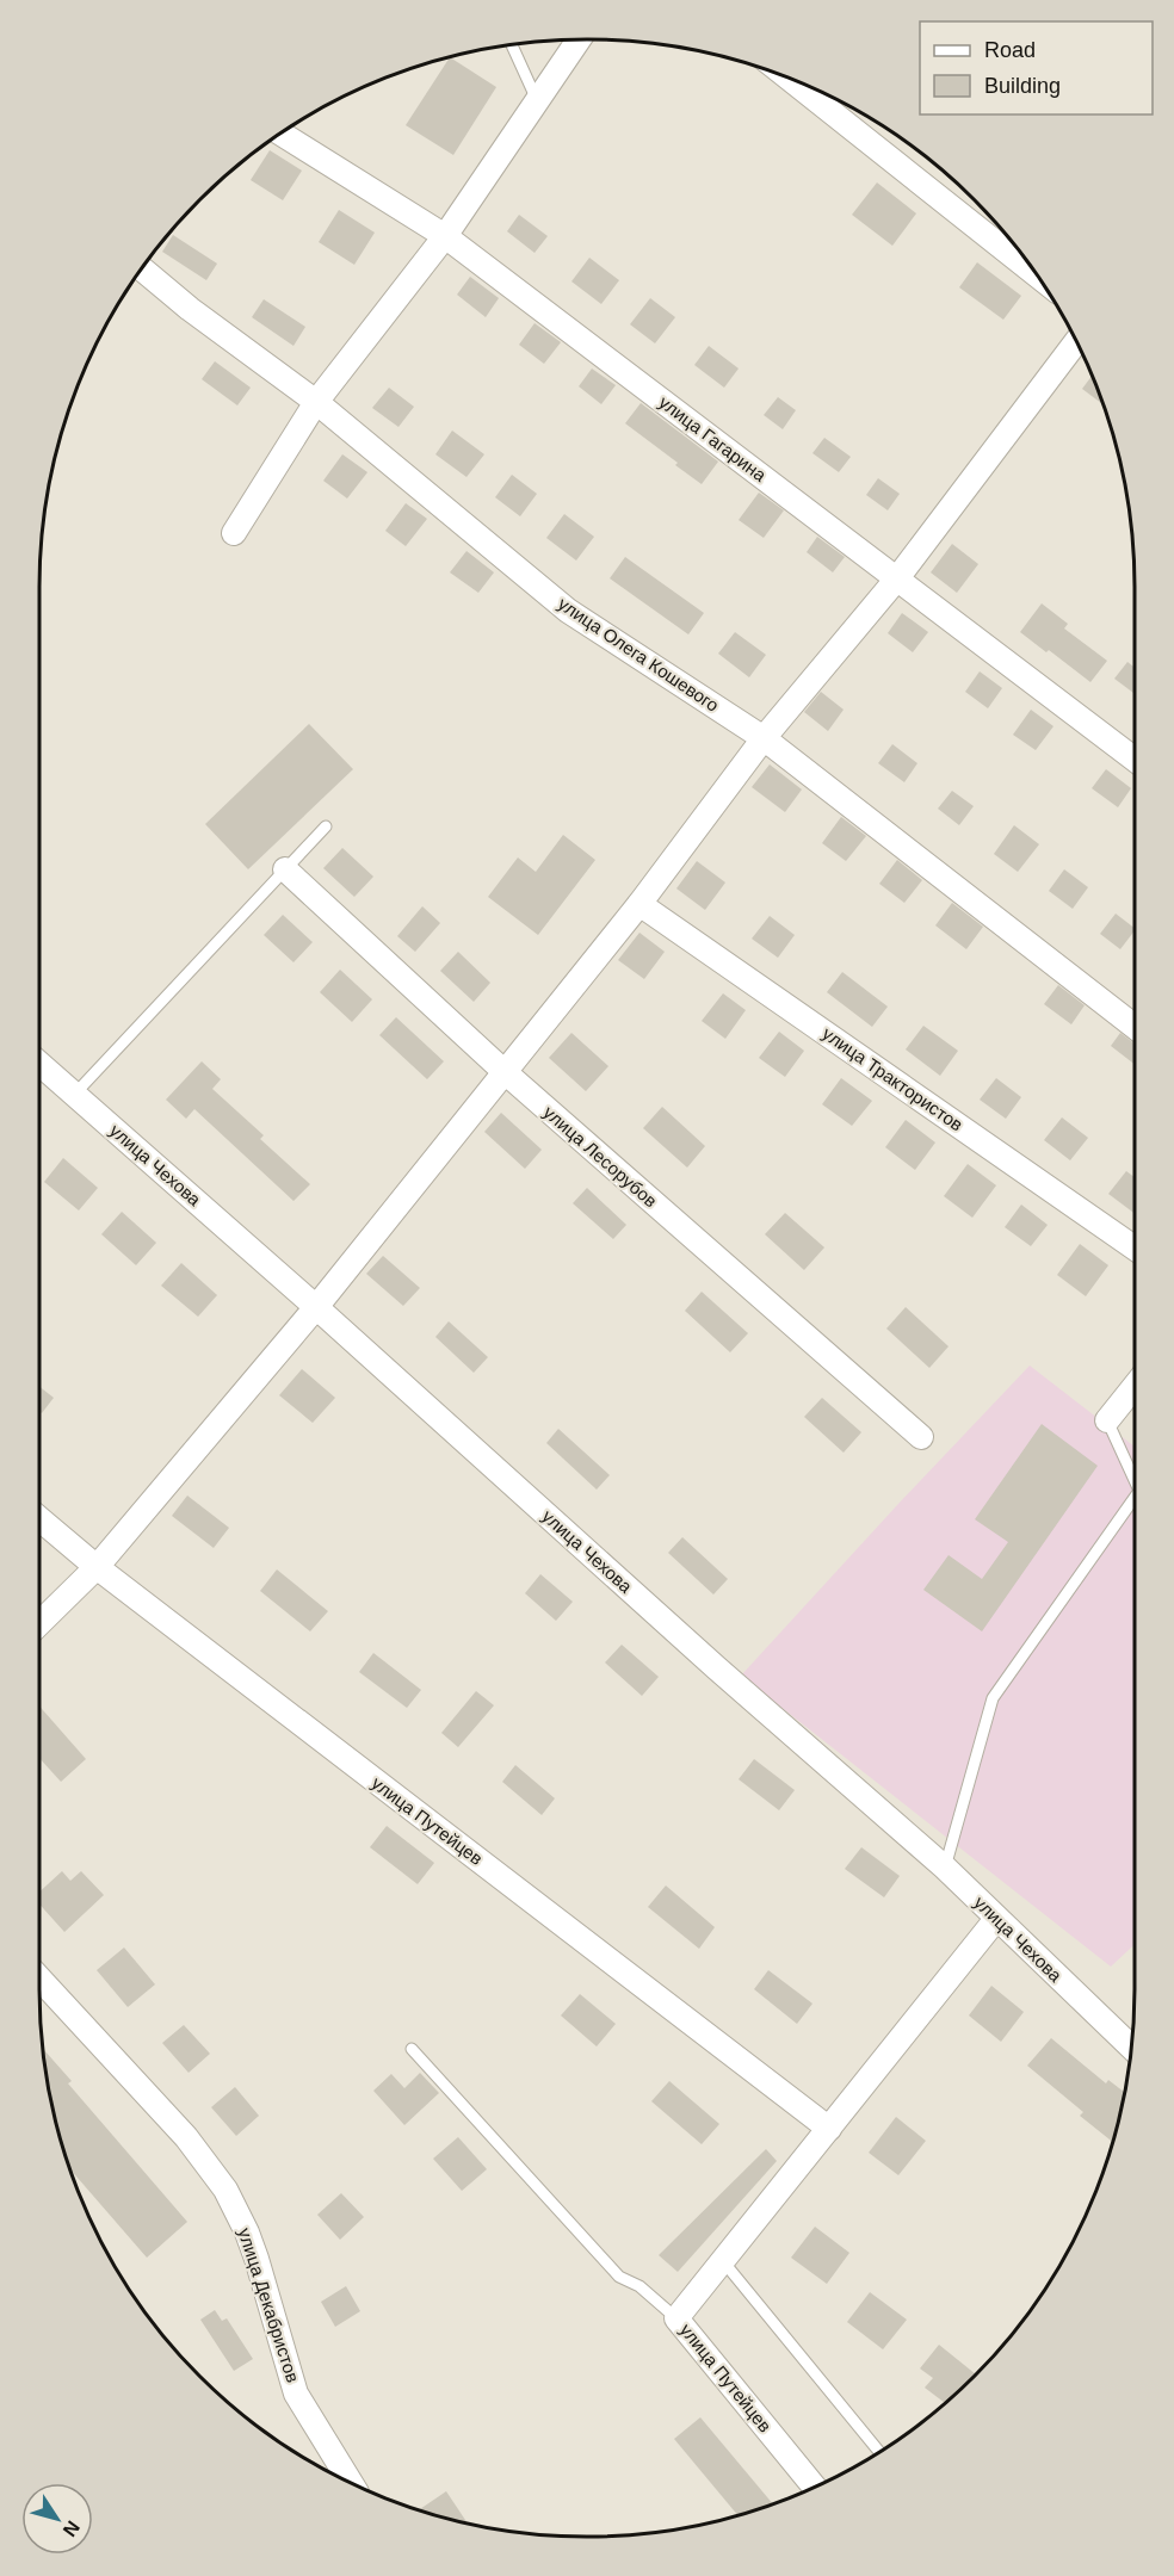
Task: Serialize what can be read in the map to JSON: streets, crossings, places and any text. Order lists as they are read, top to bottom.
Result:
{
  "streets": {
    "street": [
      "улица Гагарина",
      "улица Олега Кошевого",
      "улица Трактористов",
      "улица Лесорубов",
      "улица Чехова",
      "улица Путейцев",
      "улица Декабристов"
    ]
  },
  "crossings": [
    ["улица Чехова", "улица Путейцев"]
  ],
  "legend": ["Road", "Building"],
  "north": "bottom right"
}
